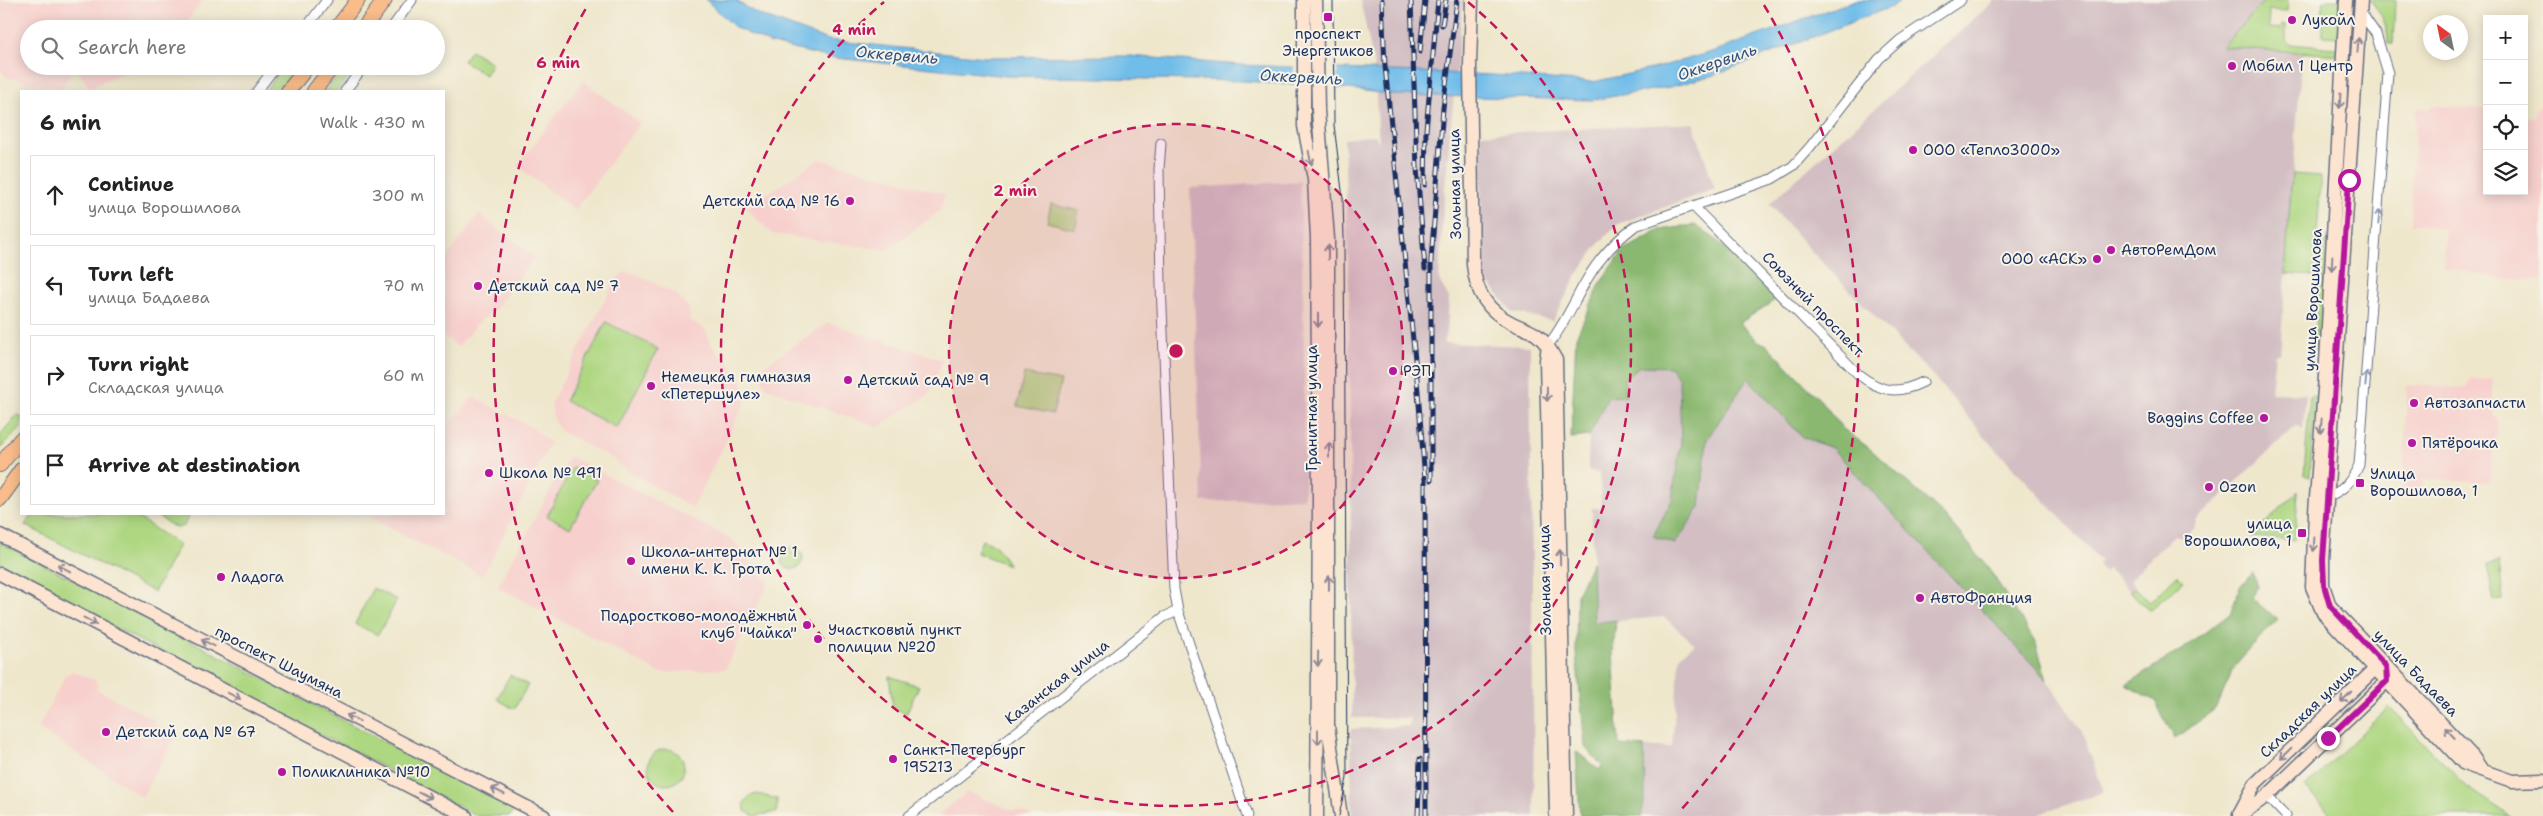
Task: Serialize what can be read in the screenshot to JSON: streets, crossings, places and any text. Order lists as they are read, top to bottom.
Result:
{
  "streets": {
    "street": [
      "Зольная улица",
      "улица Ворошилова",
      "Союзный проспект",
      "Гранитная улица",
      "проспект Шаумяна",
      "улица Бадаева",
      "Казанская улица",
      "Складская улица"
    ]
  },
  "crossings": [
    ["улица Ворошилова", "улица Бадаева"],
    ["улица Бадаева", "Складская улица"]
  ],
  "water": ["Оккервиль"],
  "places": {
    "transit": ["проспект Энергетиков", "Улица Ворошилова, 1", "улица Ворошилова, 1"],
    "other": [
      "Лукойл",
      "Мобил 1 Центр",
      "ООО «Тепло3000»",
      "Детский сад № 16",
      "АвтоРемДом",
      "ООО «АСК»",
      "Детский сад № 7",
      "РЭП",
      "Детский сад № 9",
      "Немецкая гимназия «Петершуле»",
      "Автозапчасти",
      "Baggins Coffee",
      "Пятёрочка",
      "Школа № 491",
      "Ozon",
      "Школа-интернат № 1 имени К. К. Грота",
      "Ладога",
      "АвтоФранция",
      "Подростково-молодёжный клуб \"Чайка\"",
      "Участковый пункт полиции №20",
      "Детский сад № 67",
      "Санкт-Петербург 195213",
      "Поликлиника №10"
    ]
  },
  "north": "top left",
  "page": {
    "map_buttons": ["+", "−"],
    "search": "Search here",
    "heading": ["6 min", "Walk · 430 m"],
    "list": [
      ["Continue", "улица Ворошилова", "300 m"],
      ["Turn left", "улица Бадаева", "70 m"],
      ["Turn right", "Складская улица", "60 m"],
      "Arrive at destination"
    ]
  },
  "rings": ["4 min", "6 min", "2 min"]
}
